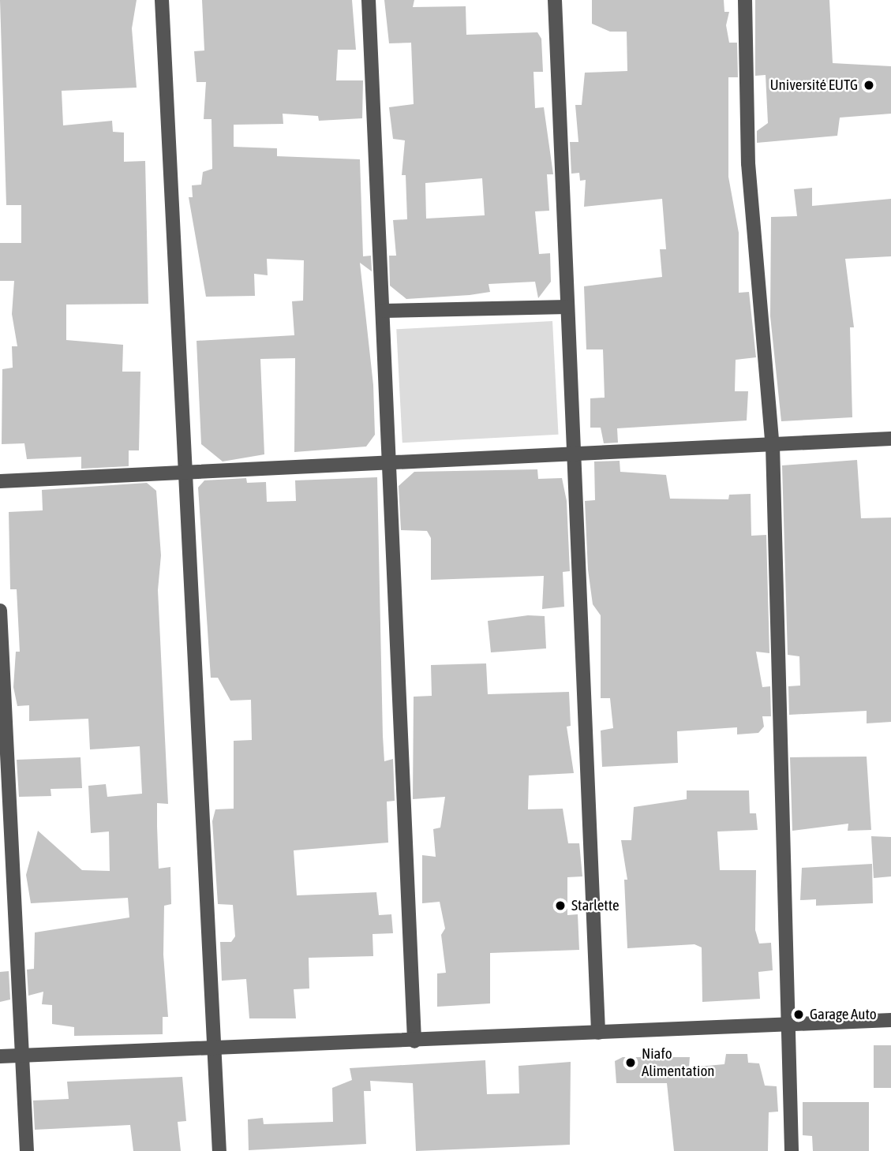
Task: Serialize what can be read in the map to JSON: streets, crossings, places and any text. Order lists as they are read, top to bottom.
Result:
{
  "places": [
    "Université EUTG",
    "Starlette",
    "Garage Auto",
    "Niafo Alimentation"
  ]
}
